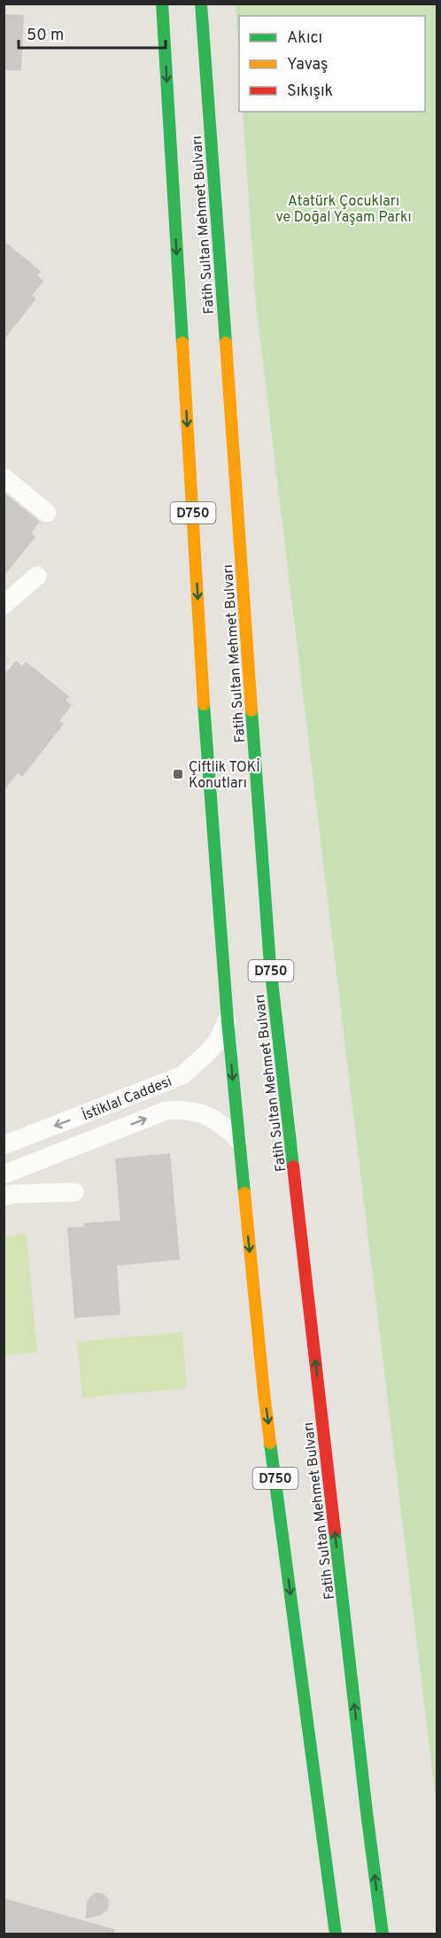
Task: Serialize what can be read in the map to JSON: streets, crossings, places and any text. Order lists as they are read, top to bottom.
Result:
{
  "streets": {
    "highway": ["Fatih Sultan Mehmet Bulvarı", "D750"],
    "street": ["İstiklal Caddesi"]
  },
  "crossings": [
    ["Fatih Sultan Mehmet Bulvarı", "İstiklal Caddesi"]
  ],
  "parks": ["Atatürk Çocukları ve Doğal Yaşam Parkı"],
  "places": {
    "transit": ["Çiftlik TOKİ Konutları"]
  },
  "legend": ["Akıcı", "Yavaş", "Sıkışık"],
  "scale_bar": "50 m"
}
